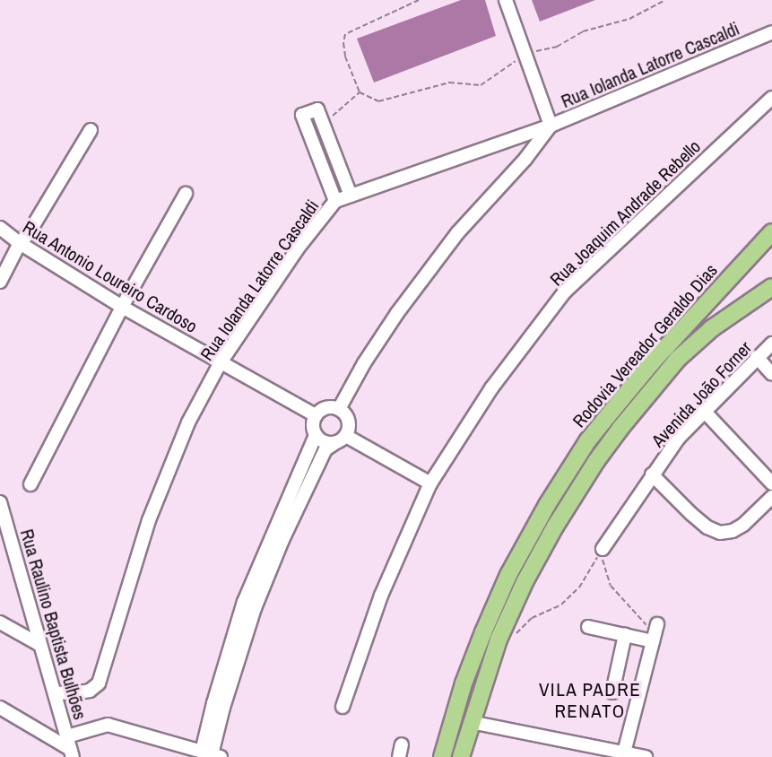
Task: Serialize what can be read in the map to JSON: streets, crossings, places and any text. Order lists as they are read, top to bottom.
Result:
{
  "streets": {
    "main road": ["Rodovia Vereador Geraldo Dias"],
    "street": [
      "Rua Iolanda Latorre Cascaldi",
      "Rua Joaquim Andrade Rebello",
      "Rua Antonio Loureiro Cardoso",
      "Avenida João Forner",
      "Rua Raulino Baptista Bulhões"
    ]
  },
  "crossings": [
    ["Rua Iolanda Latorre Cascaldi", "Rua Antonio Loureiro Cardoso"],
    ["Rua Iolanda Latorre Cascaldi", "Rua Raulino Baptista Bulhões"]
  ],
  "districts": ["VILA PADRE RENATO"]
}
